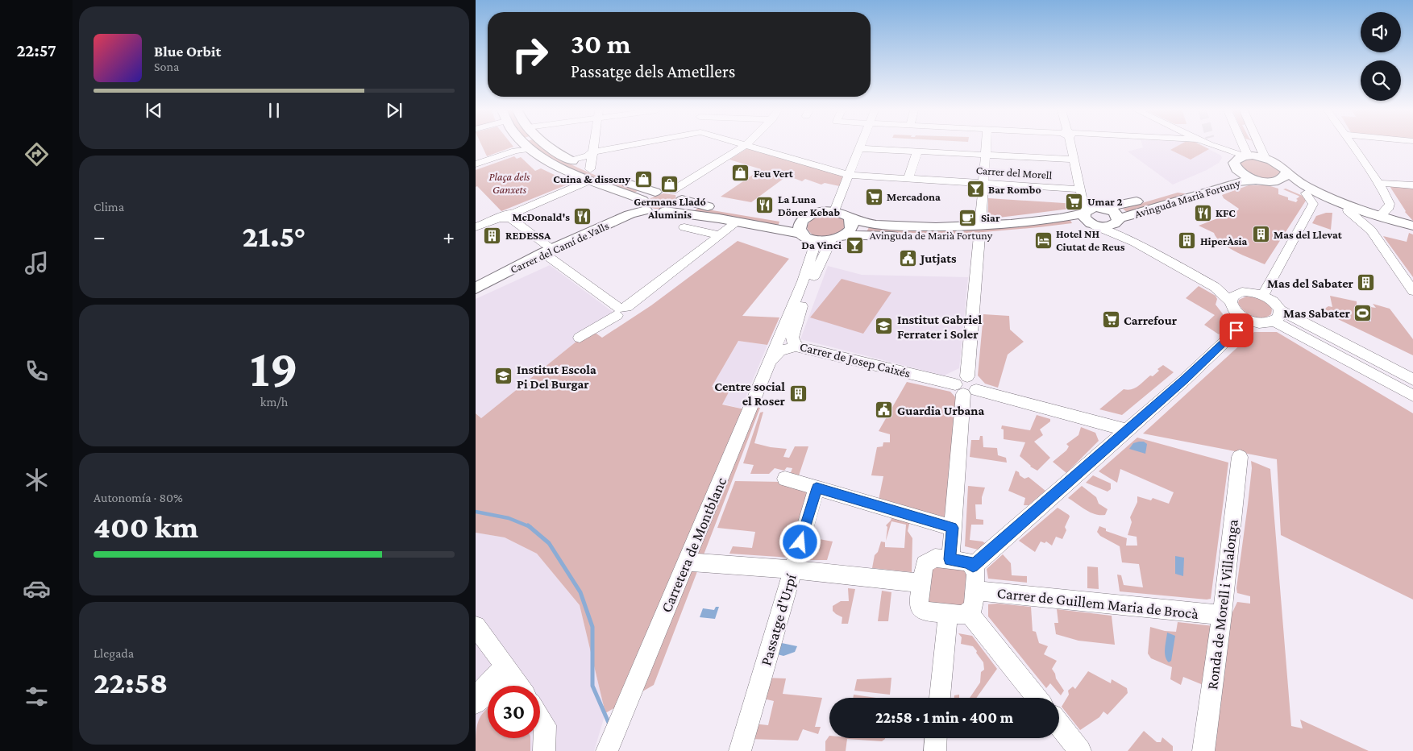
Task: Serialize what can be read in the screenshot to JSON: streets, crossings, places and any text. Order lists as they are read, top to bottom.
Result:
{
  "streets": {
    "main road": ["Avinguda Marià Fortuny", "Avinguda de Marià Fortuny", "Carrer del Camí de Valls"],
    "street": [
      "Carrer del Morell",
      "Carrer de Josep Caixés",
      "Carretera de Montblanc",
      "Carrer de Guillem Maria de Brocà",
      "Ronda de Morell i Villalonga",
      "Passatge d'Urpí"
    ]
  },
  "crossings": [
    ["Avinguda Marià Fortuny", "Avinguda de Marià Fortuny"],
    ["Carrer de Guillem Maria de Brocà", "Ronda de Morell i Villalonga"]
  ],
  "parks": ["Plaça dels Ganxets"],
  "places": {
    "shop": ["Feu Vert", "Cuina & disseny", "Germans Lladó Aluminis"],
    "bar": ["Bar Rombo", "Da Vinci"],
    "supermarket": ["Mercadona", "Umar 2", "Carrefour"],
    "restaurant": ["La Luna Döner Kebab", "KFC", "McDonald's"],
    "cafe": ["Siar"],
    "building": [
      "Mas del Llevat",
      "REDESSA",
      "HiperÀsia",
      "Mas del Sabater",
      "Centre social el Roser"
    ],
    "hotel": ["Hotel NH Ciutat de Reus"],
    "public building": ["Jutjats", "Guardia Urbana"],
    "sports": ["Mas Sabater"],
    "school or university": ["Institut Gabriel Ferrater i Soler", "Institut Escola Pi Del Burgar"]
  },
  "page": {
    "tabs": "22:57",
    "turn": ["30 m", "Passatge dels Ametllers"],
    "song": ["Blue Orbit", "Sona"],
    "tile": [
      "Clima",
      ["19", "km/h"],
      ["Autonomía · 80%", "400 km"],
      ["Llegada", "22:58"]
    ],
    "heat": ["−", "21.5°", "+"],
    "limit": "30",
    "trip": "22:58 · 1 min · 400 m"
  }
}
